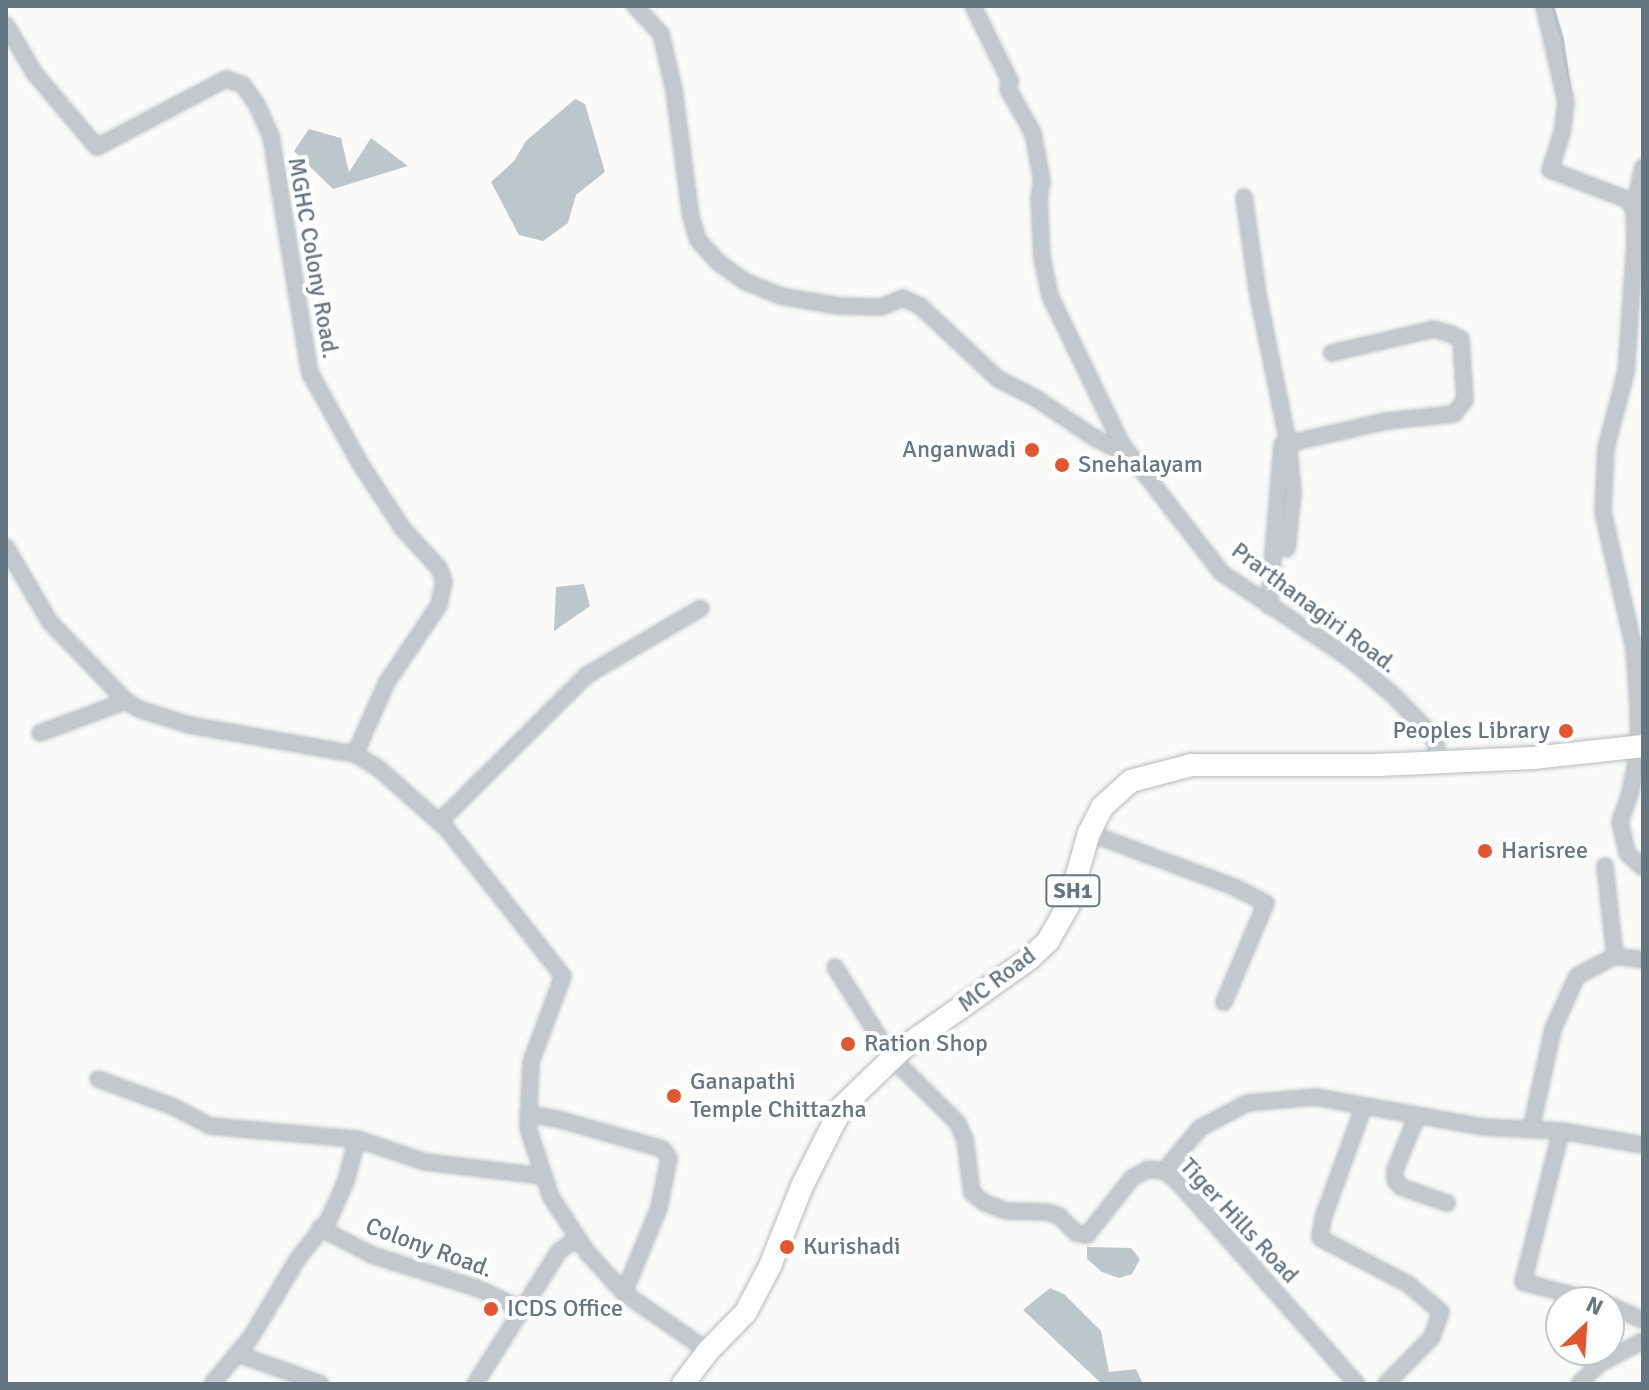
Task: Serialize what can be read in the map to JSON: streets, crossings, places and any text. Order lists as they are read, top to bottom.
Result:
{
  "streets": {
    "main road": ["SH1", "MC Road"],
    "street": [
      "MGHC Colony Road.",
      "Prarthanagiri Road.",
      "Tiger Hills Road",
      "Colony Road."
    ]
  },
  "crossings": [
    ["Prarthanagiri Road.", "MC Road"],
    ["MC Road", "Tiger Hills Road"]
  ],
  "places": [
    "Anganwadi",
    "Snehalayam",
    "Peoples Library",
    "Harisree",
    "Ration Shop",
    "Ganapathi Temple Chittazha",
    "Kurishadi",
    "ICDS Office"
  ],
  "north": "top right"
}
